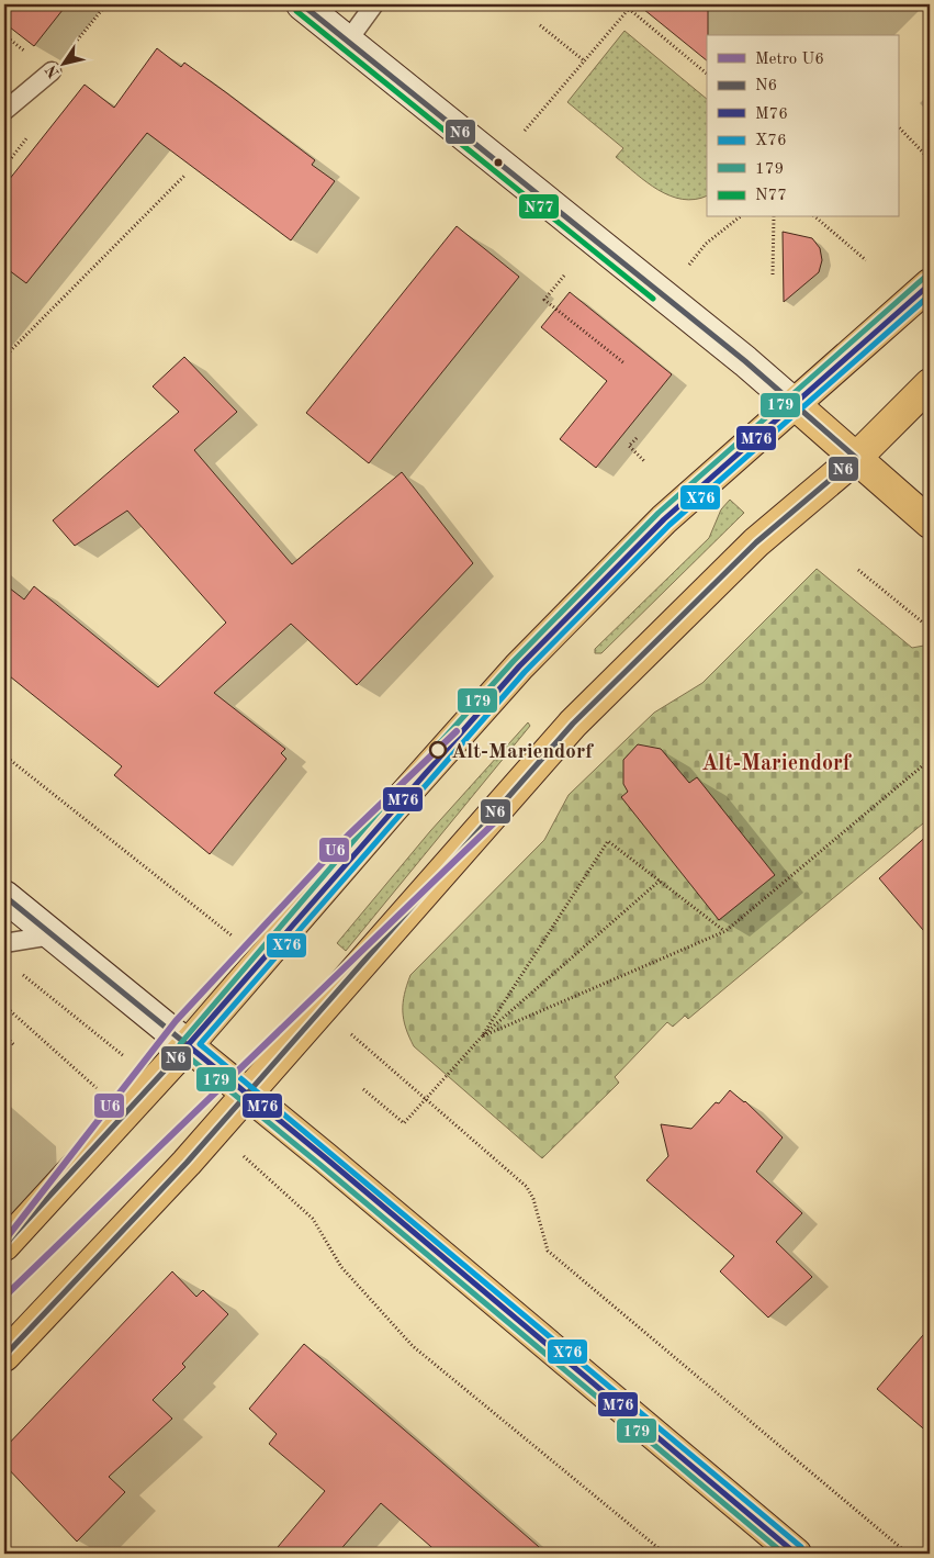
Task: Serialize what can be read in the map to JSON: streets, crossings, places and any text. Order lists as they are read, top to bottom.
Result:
{
  "districts": ["Alt-Mariendorf"],
  "places": ["Alt-Mariendorf"],
  "lines": [
    "transit line N6",
    "transit line N77",
    "transit line 179",
    "transit line M76",
    "transit line X76",
    "metro line U6"
  ],
  "legend": [
    "Metro U6",
    "N6",
    "M76",
    "X76",
    "179",
    "N77"
  ],
  "north": "bottom left"
}
